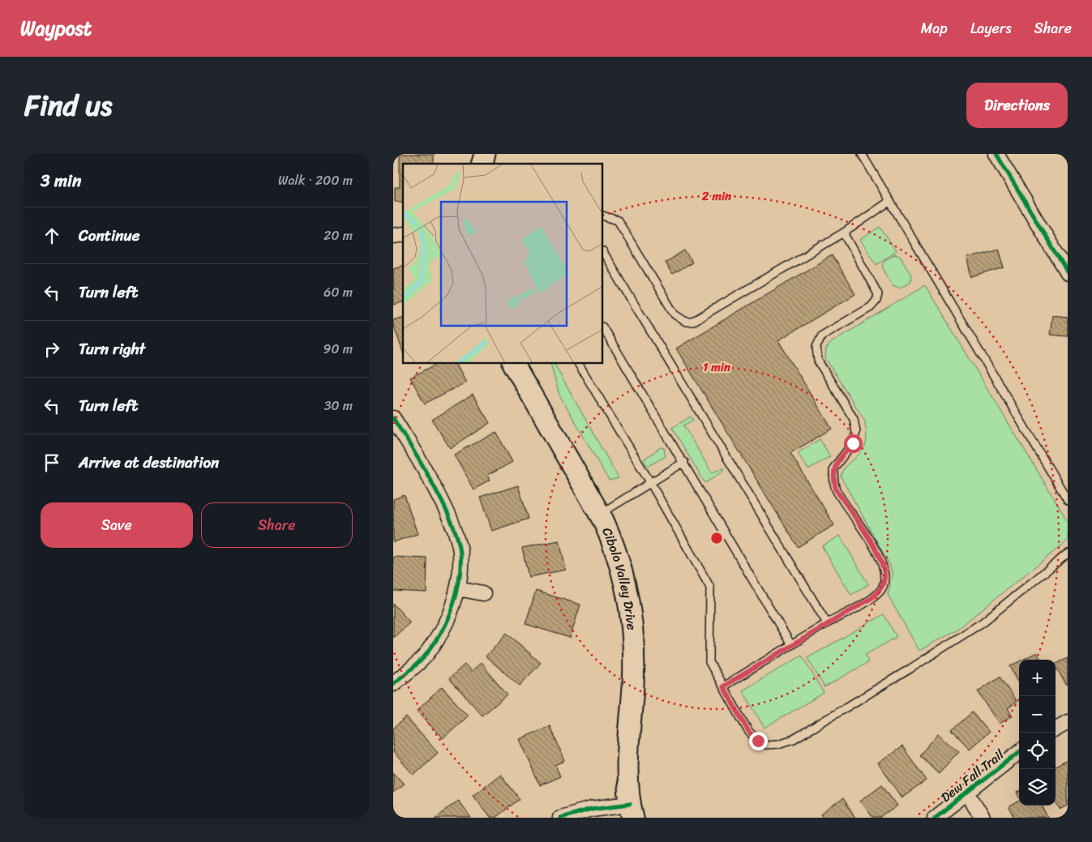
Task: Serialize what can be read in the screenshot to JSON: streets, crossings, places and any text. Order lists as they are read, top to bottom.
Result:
{
  "streets": {
    "main road": ["Cibolo Valley Drive"],
    "street": ["Dew Fall Trail"]
  },
  "page": {
    "header": "Waypost",
    "nav": ["Map", "Layers", "Share"],
    "title": "Find us",
    "buttons": [
      "Directions",
      ["Save", "Share"]
    ],
    "heading": ["3 min", "Walk · 200 m"],
    "list": [
      ["Continue", "20 m"],
      ["Turn left", "60 m"],
      ["Turn right", "90 m"],
      ["Turn left", "30 m"],
      "Arrive at destination"
    ],
    "map_buttons": ["+", "−"]
  },
  "rings": ["2 min", "1 min"]
}
